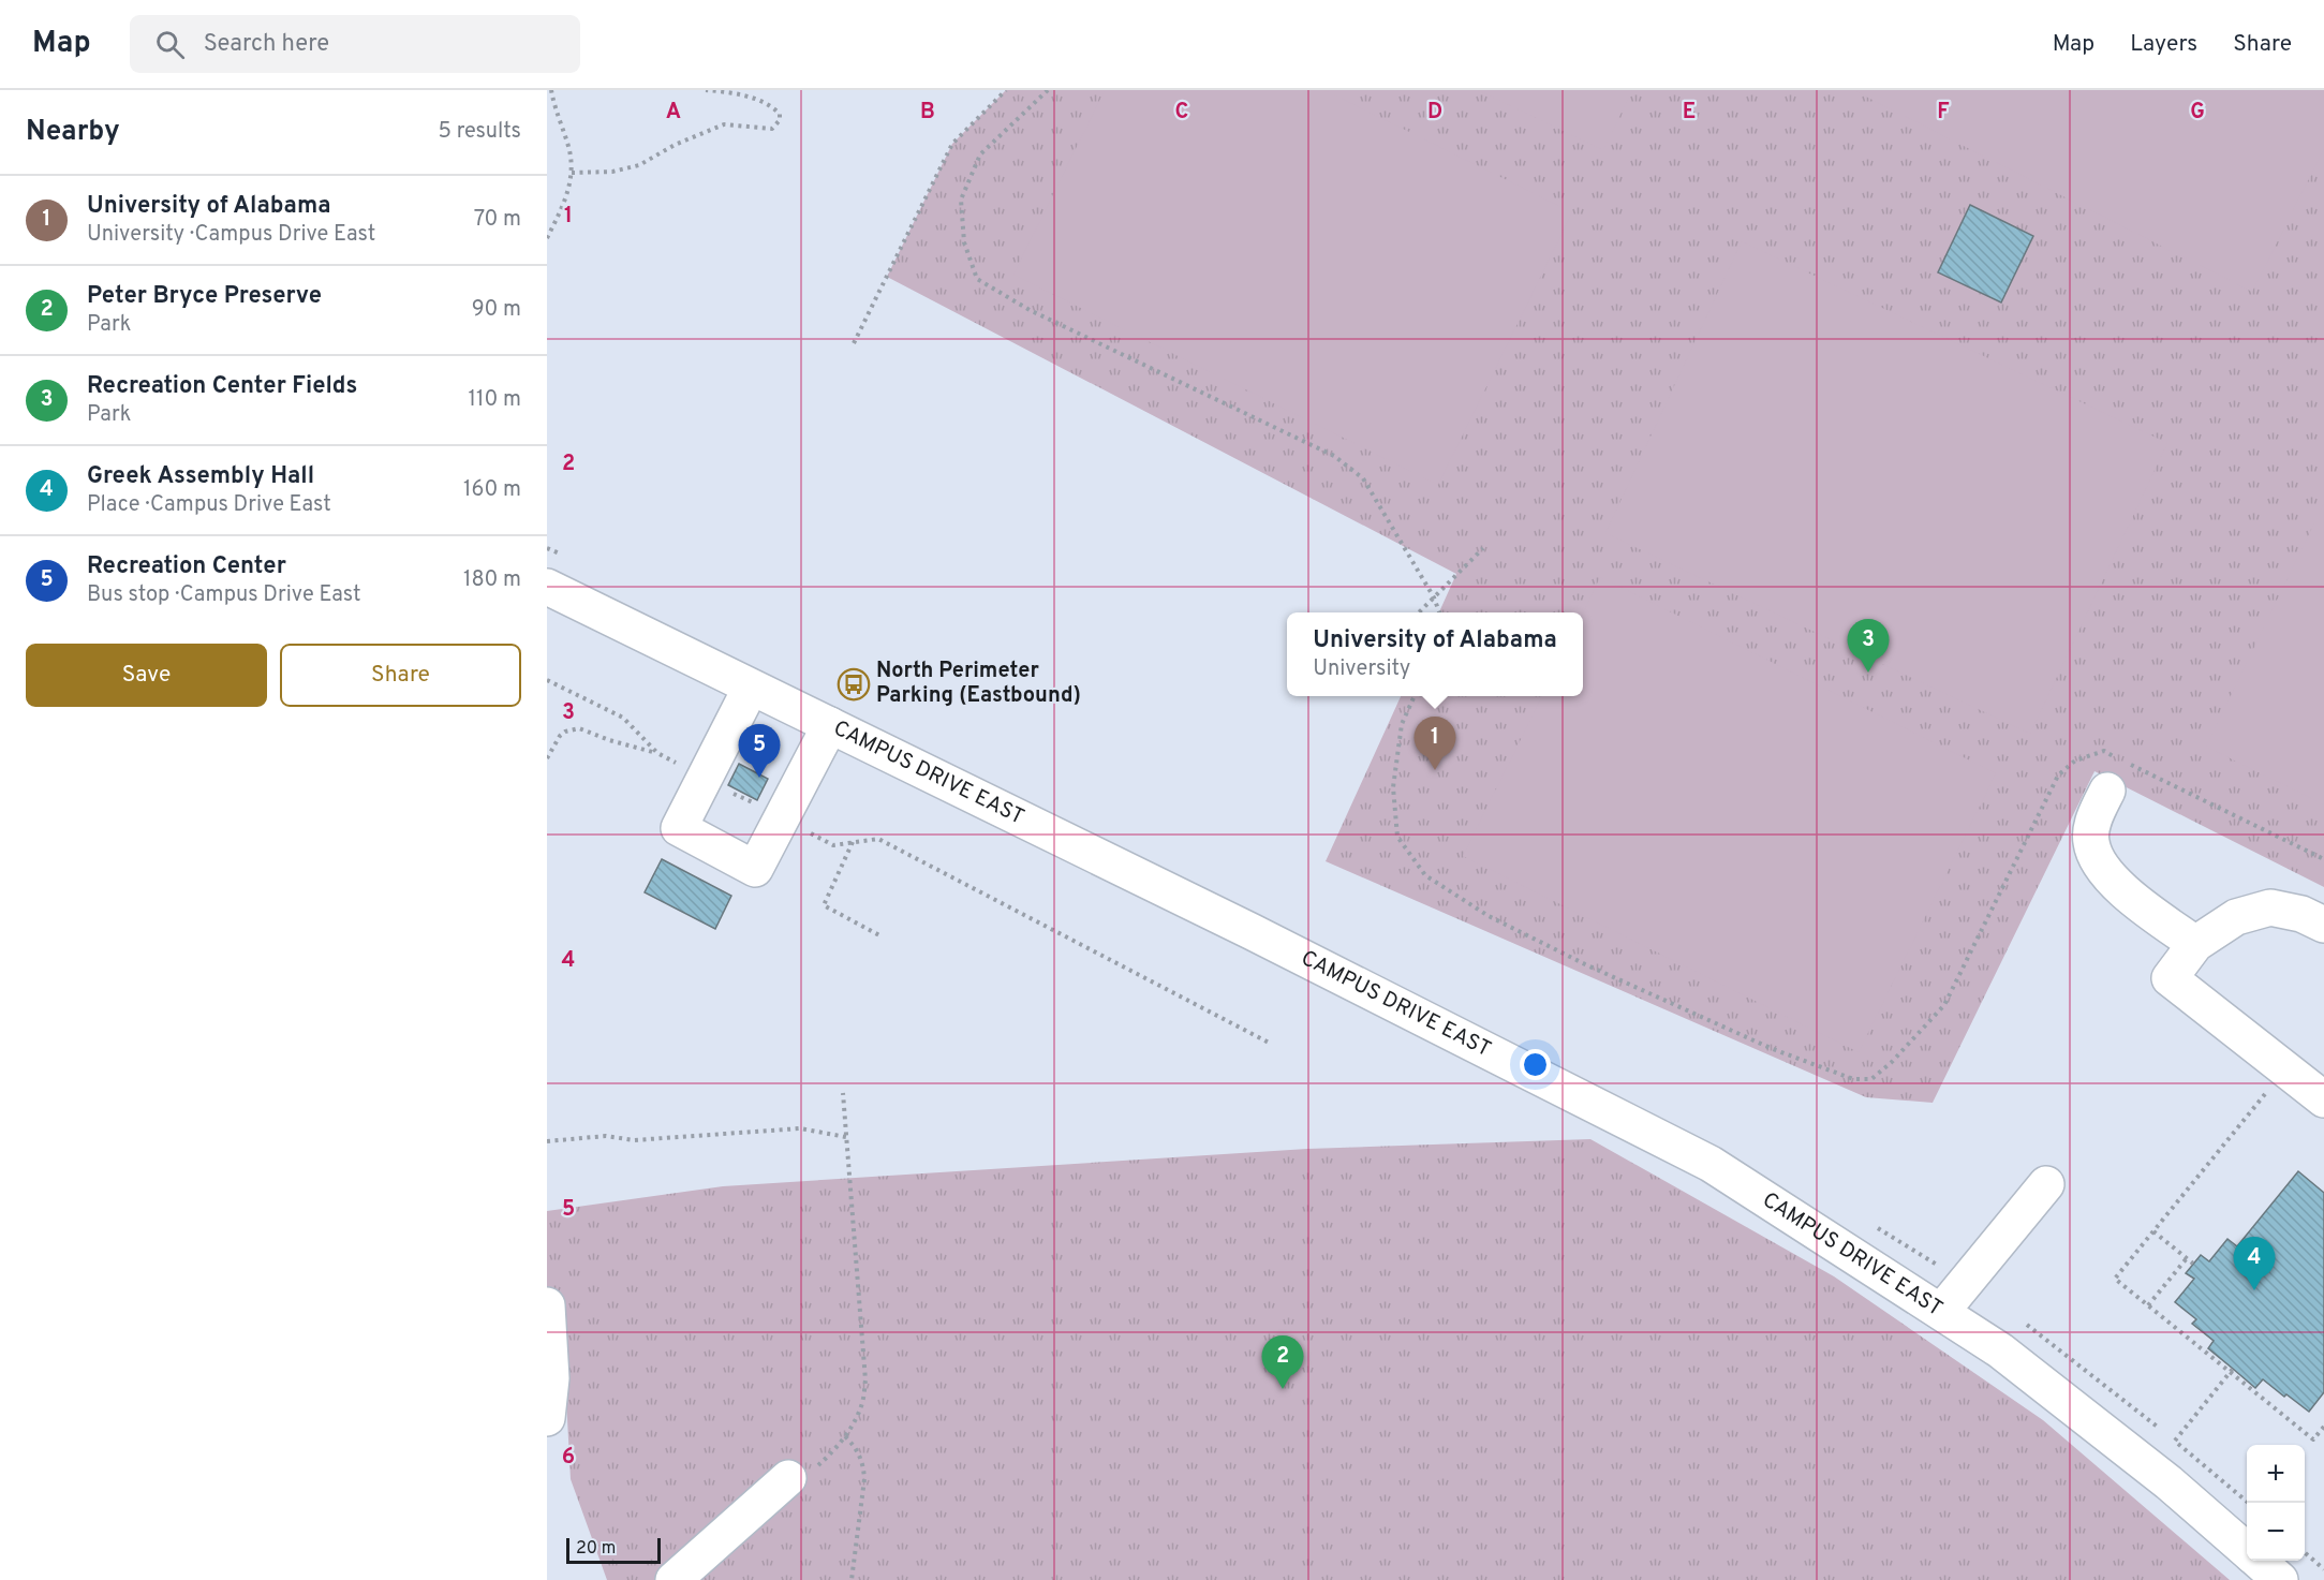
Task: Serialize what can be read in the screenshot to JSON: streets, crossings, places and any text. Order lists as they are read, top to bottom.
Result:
{
  "streets": {
    "street": ["CAMPUS DRIVE EAST"]
  },
  "places": {
    "bus stop": ["North Perimeter Parking (Eastbound)"]
  },
  "scale_bar": "20 m",
  "page": {
    "header": "Map",
    "search": "Search here",
    "nav": ["Map", "Layers", "Share"],
    "heading": ["Nearby", "5 results"],
    "list": [
      {
        "mark": "1",
        "name": "University of Alabama",
        "note": "University · Campus Drive East",
        "value": "70 m"
      },
      {
        "mark": "2",
        "name": "Peter Bryce Preserve",
        "note": "Park",
        "value": "90 m"
      },
      {
        "mark": "3",
        "name": "Recreation Center Fields",
        "note": "Park",
        "value": "110 m"
      },
      {
        "mark": "4",
        "name": "Greek Assembly Hall",
        "note": "Place · Campus Drive East",
        "value": "160 m"
      },
      {
        "mark": "5",
        "name": "Recreation Center",
        "note": "Bus stop · Campus Drive East",
        "value": "180 m"
      }
    ],
    "popup": ["University of Alabama", "University"],
    "pins": [
      "3",
      "1",
      "5",
      "4",
      "2"
    ],
    "buttons": ["Save", "Share"],
    "map_buttons": ["+", "−"],
    "scale": "20 m"
  },
  "grid": {
    "columns": [
      "A",
      "B",
      "C",
      "D",
      "E",
      "F",
      "G"
    ],
    "rows": [
      "1",
      "2",
      "3",
      "4",
      "5",
      "6"
    ]
  }
}
